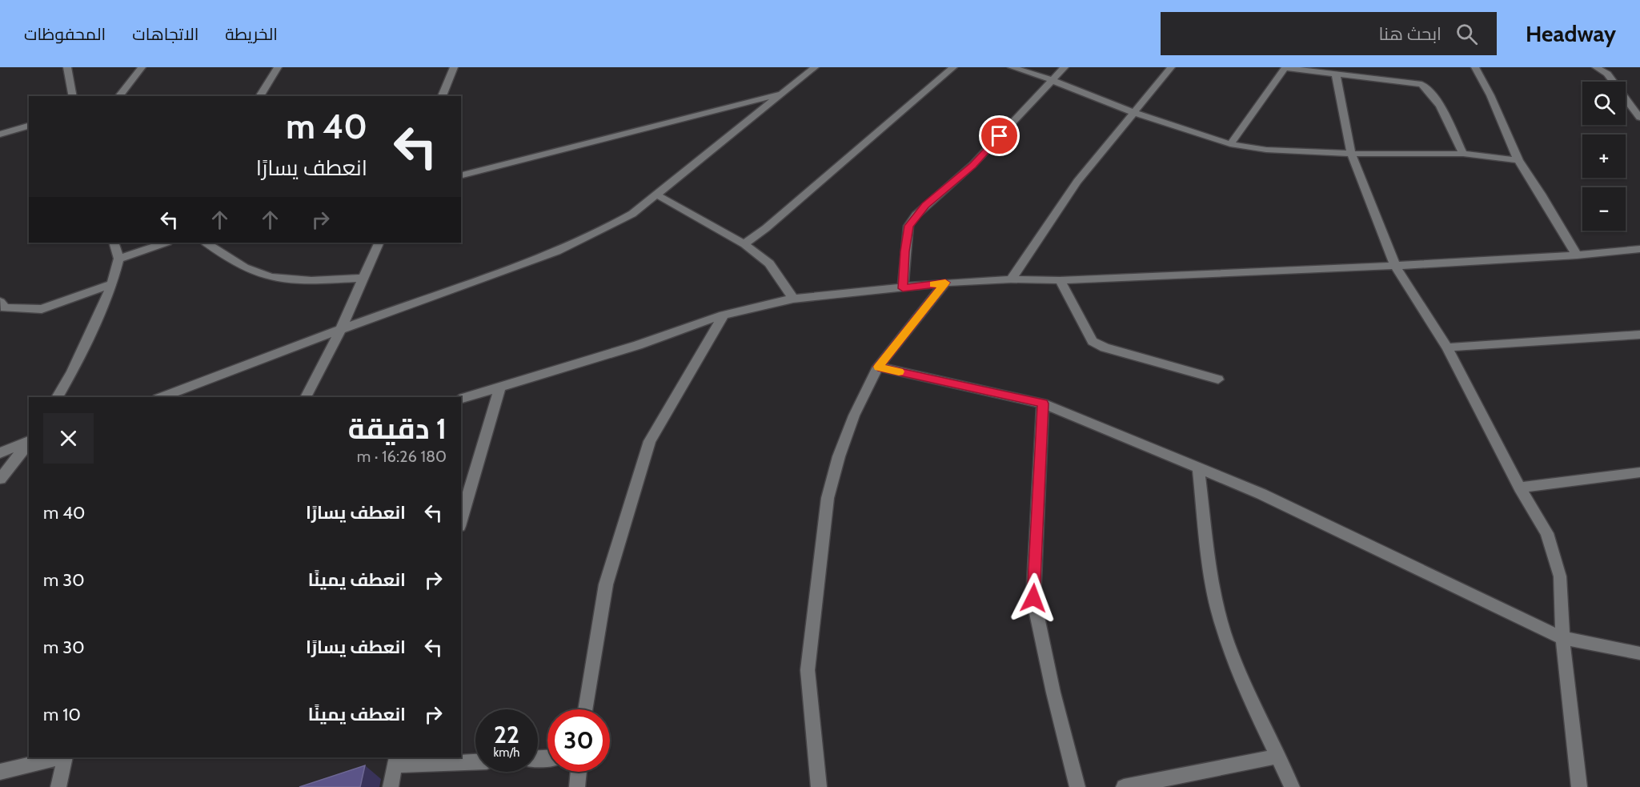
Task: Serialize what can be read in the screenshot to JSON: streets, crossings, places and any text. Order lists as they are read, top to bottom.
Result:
{
  "page": {
    "header": "Headway",
    "search": "ابحث هنا",
    "nav": ["الخريطة", "الاتجاهات", "المحفوظات"],
    "map_buttons": ["+", "−"],
    "turn": ["40 m", "انعطف يسارًا"],
    "heading": ["1 دقيقة", "180 m · 16:26"],
    "list": [
      {
        "name": "انعطف يسارًا",
        "value": "40 m"
      },
      {
        "name": "انعطف يمينًا",
        "value": "30 m"
      },
      {
        "name": "انعطف يسارًا",
        "value": "30 m"
      },
      {
        "name": "انعطف يمينًا",
        "value": "10 m"
      }
    ],
    "speed": "22 km/h",
    "limit": "30"
  }
}
